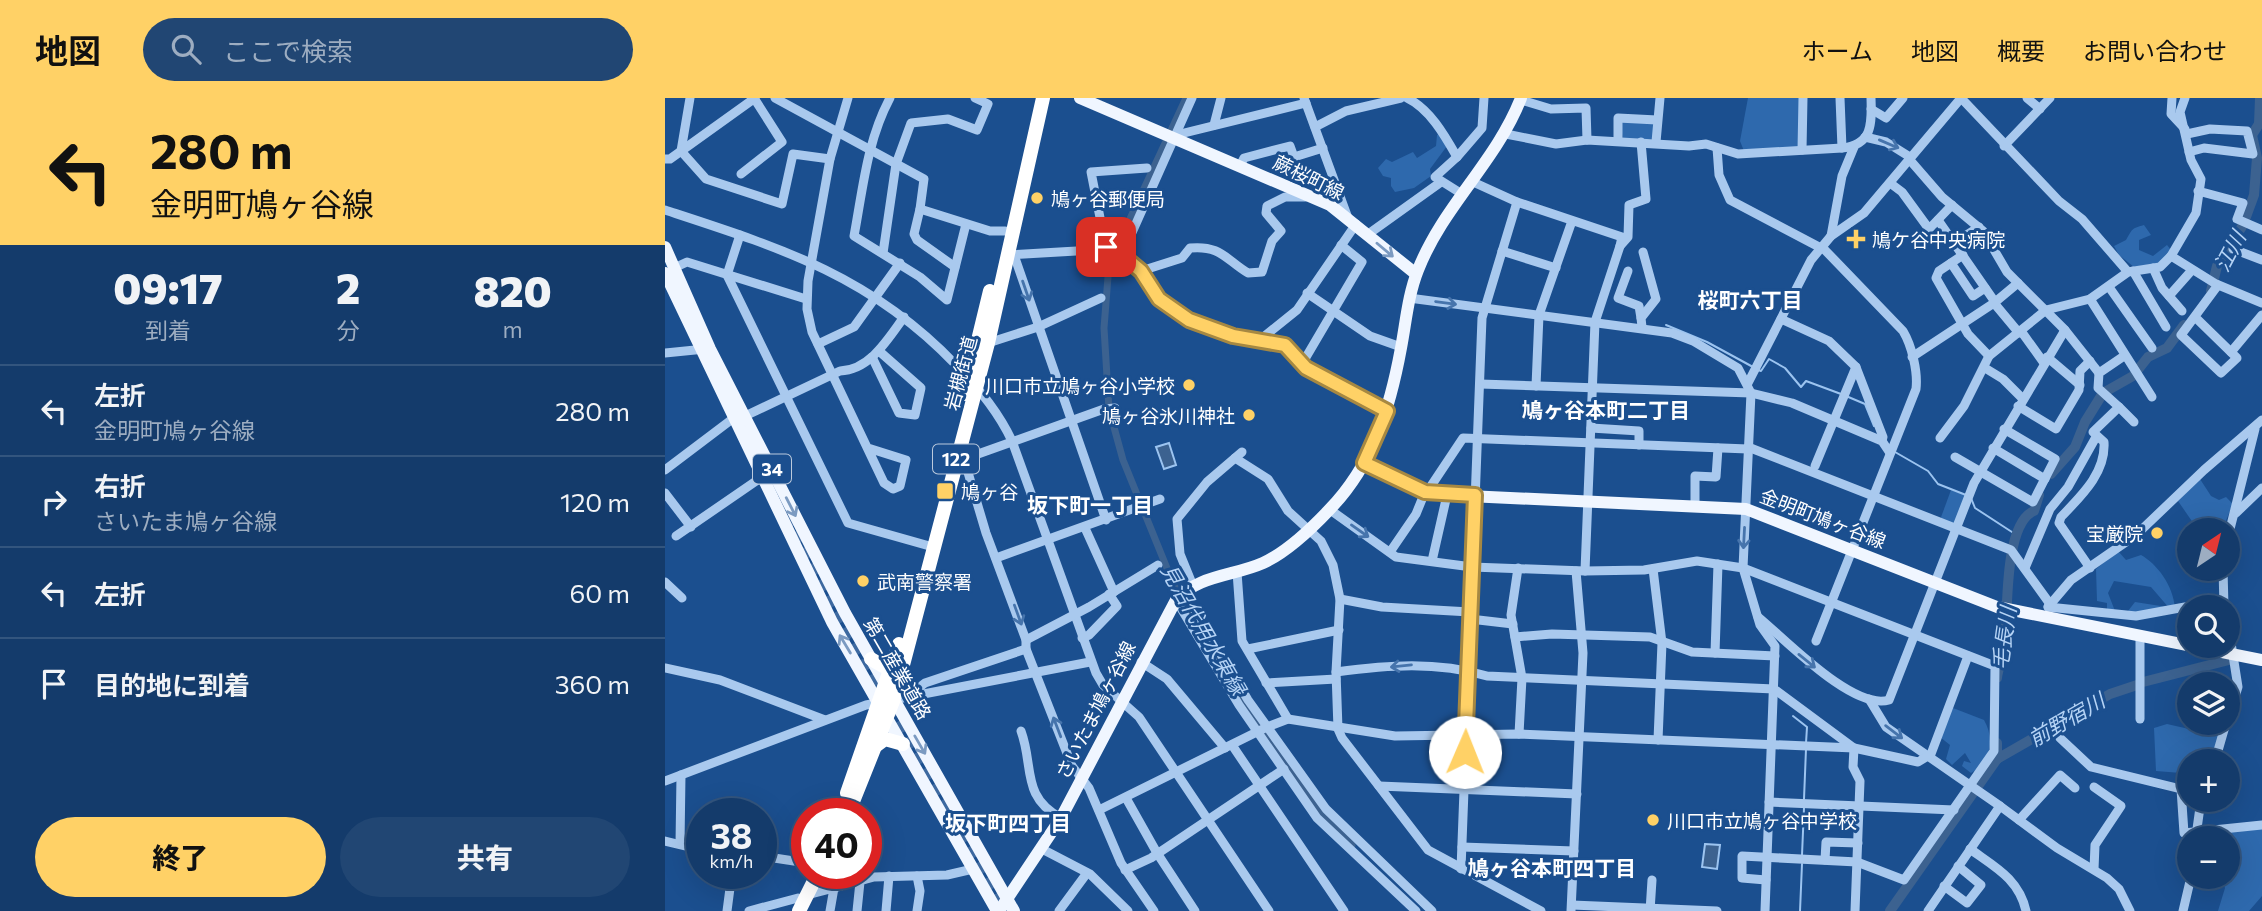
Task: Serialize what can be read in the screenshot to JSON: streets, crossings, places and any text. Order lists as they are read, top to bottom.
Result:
{
  "streets": {
    "highway": ["岩槻街道", "122"],
    "main road": [
      "蕨桜町線",
      "34",
      "金明町鳩ヶ谷線",
      "第二産業道路",
      "さいたま鳩ヶ谷線"
    ]
  },
  "crossings": [
    ["岩槻街道", "第二産業道路"],
    ["第二産業道路", "さいたま鳩ヶ谷線"]
  ],
  "districts": [
    "桜町六丁目",
    "鳩ヶ谷本町二丁目",
    "坂下町一丁目",
    "坂下町四丁目",
    "鳩ヶ谷本町四丁目"
  ],
  "water": [
    "江川",
    "見沼代用水東縁",
    "毛長川",
    "前野宿川"
  ],
  "places": {
    "other": [
      "鳩ヶ谷郵便局",
      "川口市立鳩ヶ谷小学校",
      "鳩ヶ谷氷川神社",
      "宝厳院",
      "武南警察署",
      "川口市立鳩ヶ谷中学校"
    ],
    "health": ["鳩ケ谷中央病院"],
    "transit": ["鳩ヶ谷"]
  },
  "north": "top right",
  "page": {
    "header": "地図",
    "search": "ここで検索",
    "nav": [
      "ホーム",
      "地図",
      "概要",
      "お問い合わせ"
    ],
    "turn": ["280 m", "金明町鳩ヶ谷線"],
    "eta": [
      "09:17",
      "到着",
      "2",
      "分",
      "820",
      "m"
    ],
    "list": [
      {
        "name": "左折",
        "note": "金明町鳩ヶ谷線",
        "value": "280 m"
      },
      {
        "name": "右折",
        "note": "さいたま鳩ヶ谷線",
        "value": "120 m"
      },
      {
        "name": "左折",
        "value": "60 m"
      },
      {
        "name": "目的地に到着",
        "value": "360 m"
      }
    ],
    "map_buttons": ["+", "−"],
    "speed": "38 km/h",
    "limit": "40",
    "buttons": ["終了", "共有"]
  }
}
